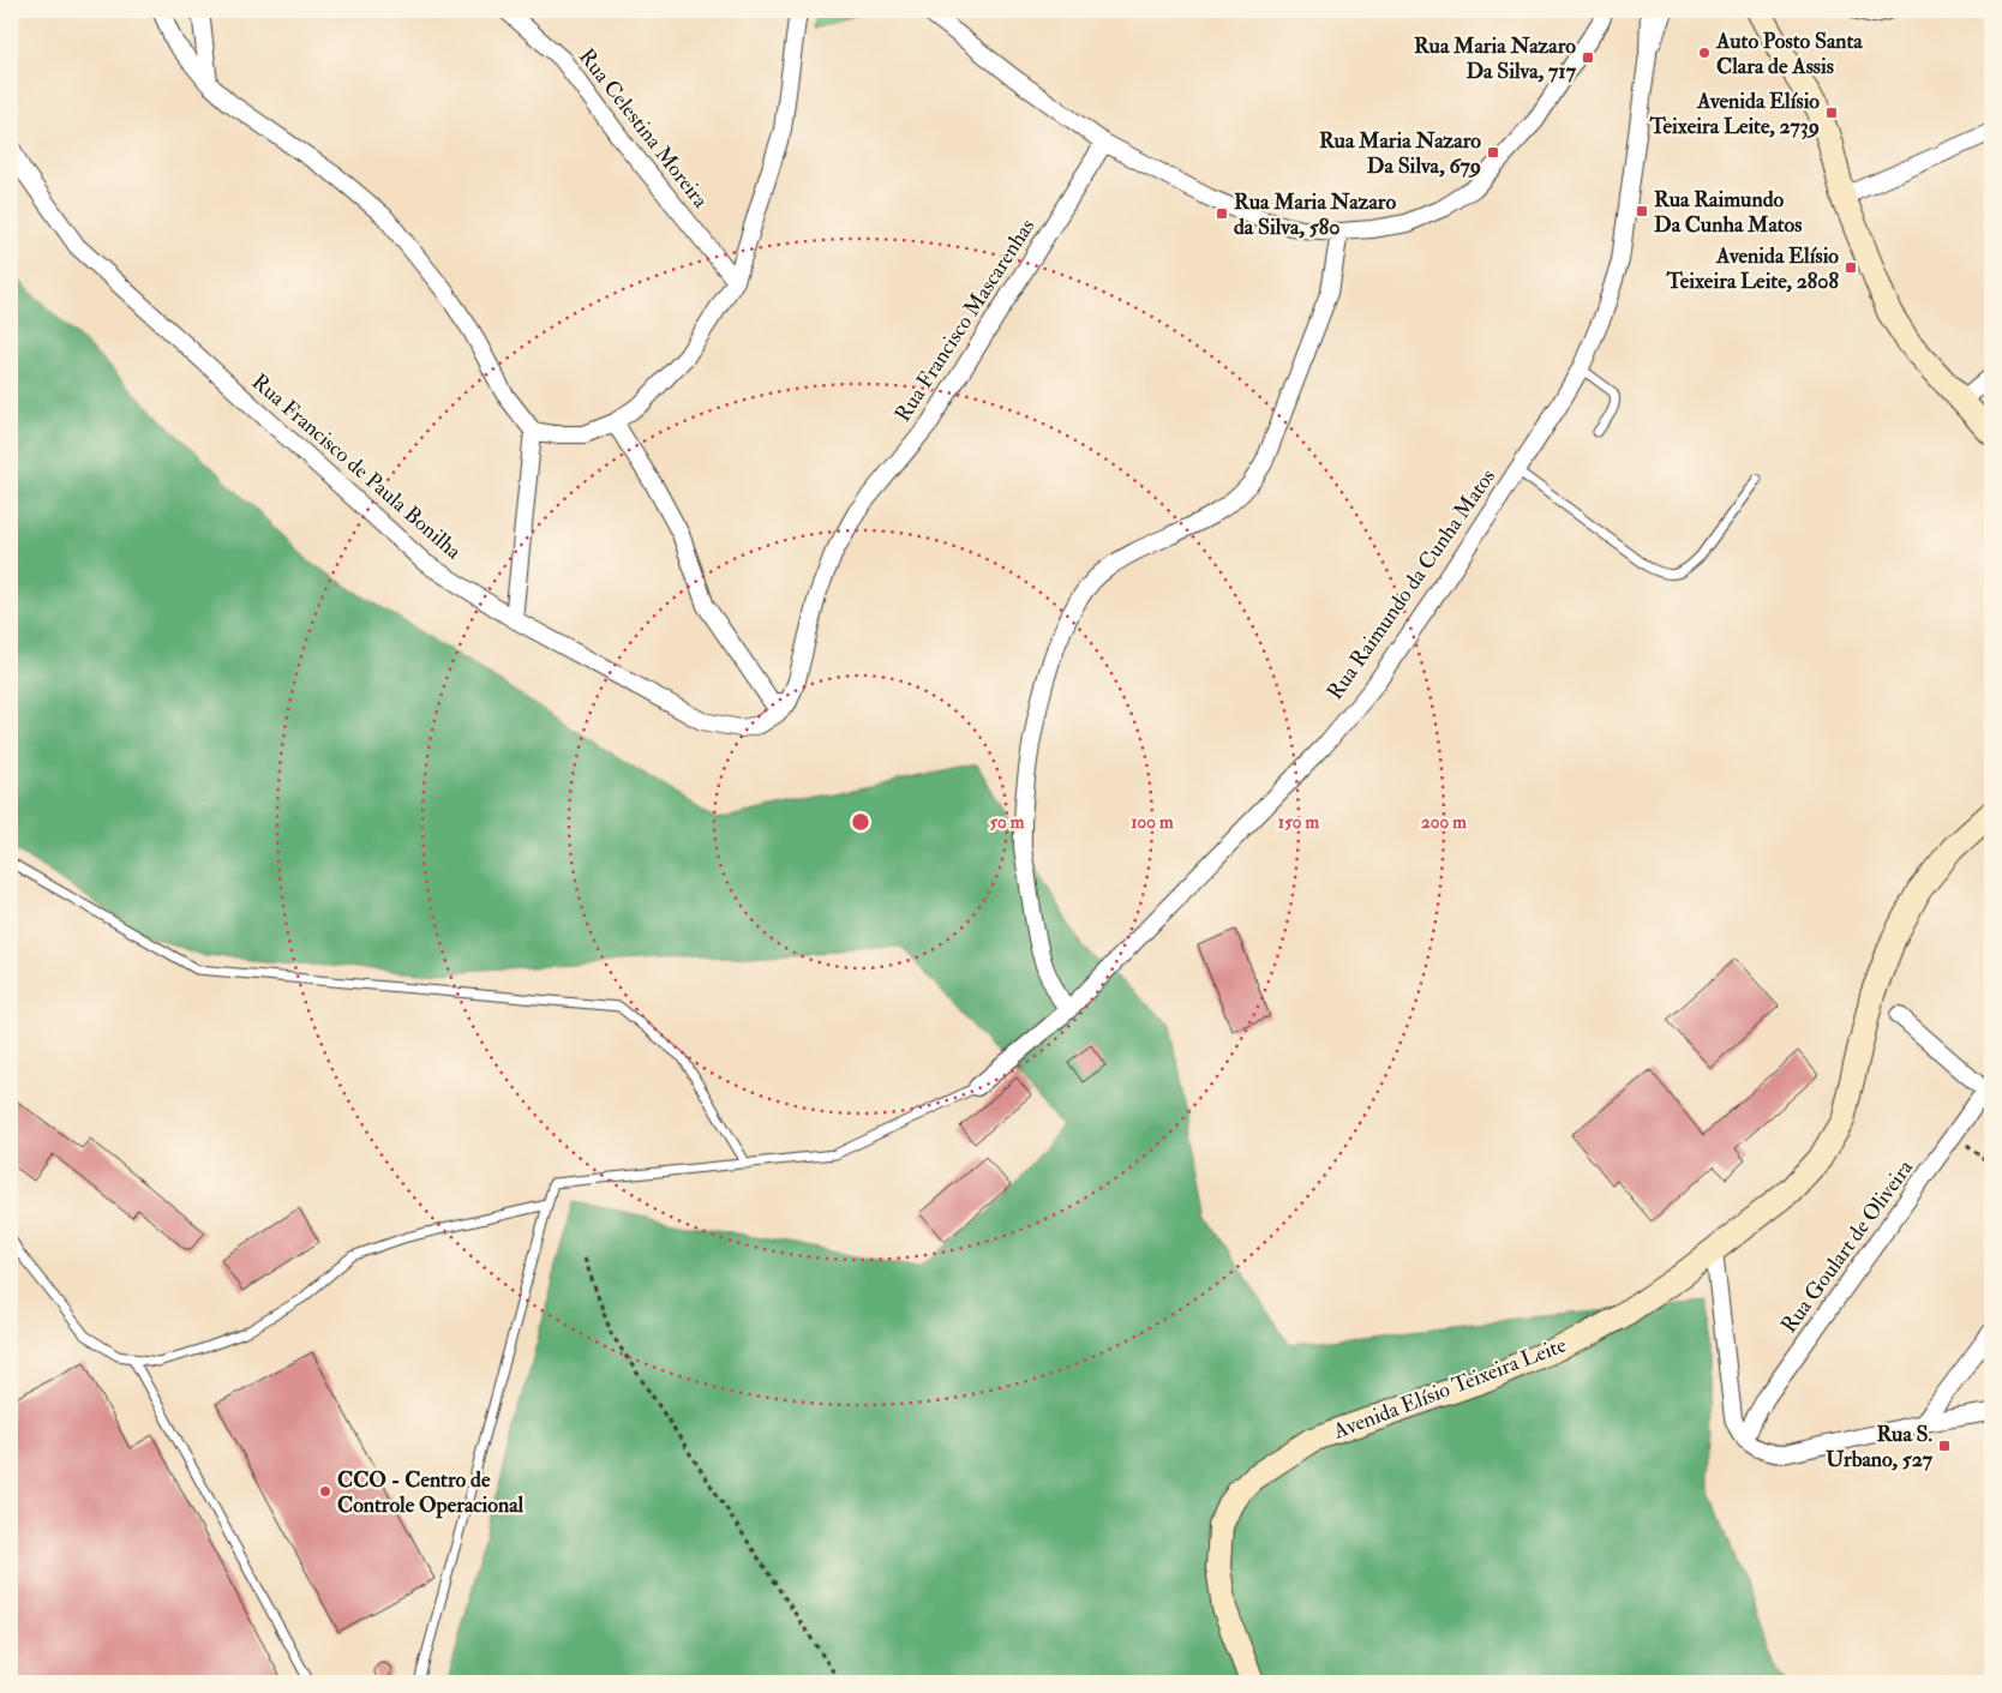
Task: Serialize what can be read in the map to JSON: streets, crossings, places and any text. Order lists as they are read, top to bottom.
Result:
{
  "streets": {
    "main road": ["Avenida Elísio Teixeira Leite"],
    "street": [
      "Rua Celestina Moreira",
      "Rua Francisco Mascarenhas",
      "Rua Francisco de Paula Bonilha",
      "Rua Raimundo da Cunha Matos",
      "Rua Goulart de Oliveira"
    ]
  },
  "crossings": [
    ["Rua Francisco Mascarenhas", "Rua Francisco de Paula Bonilha"]
  ],
  "places": {
    "other": ["Auto Posto Santa Clara de Assis", "CCO - Centro de Controle Operacional"],
    "transit": [
      "Rua Maria Nazaro Da Silva, 717",
      "Avenida Elísio Teixeira Leite, 2739",
      "Rua Maria Nazaro Da Silva, 679",
      "Rua Raimundo Da Cunha Matos",
      "Rua Maria Nazaro da Silva, 580",
      "Avenida Elísio Teixeira Leite, 2808",
      "Rua S. Urbano, 527"
    ]
  },
  "rings": [
    "50 m",
    "100 m",
    "150 m",
    "200 m"
  ]
}
